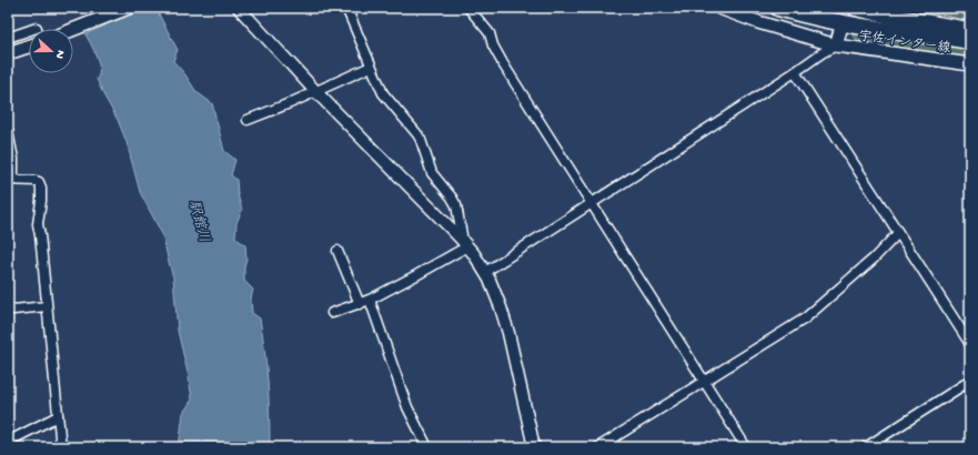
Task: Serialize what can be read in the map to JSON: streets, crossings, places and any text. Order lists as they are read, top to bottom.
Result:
{
  "streets": {
    "main road": ["宇佐インター線"]
  },
  "water": ["駅館川"],
  "north": "right"
}
